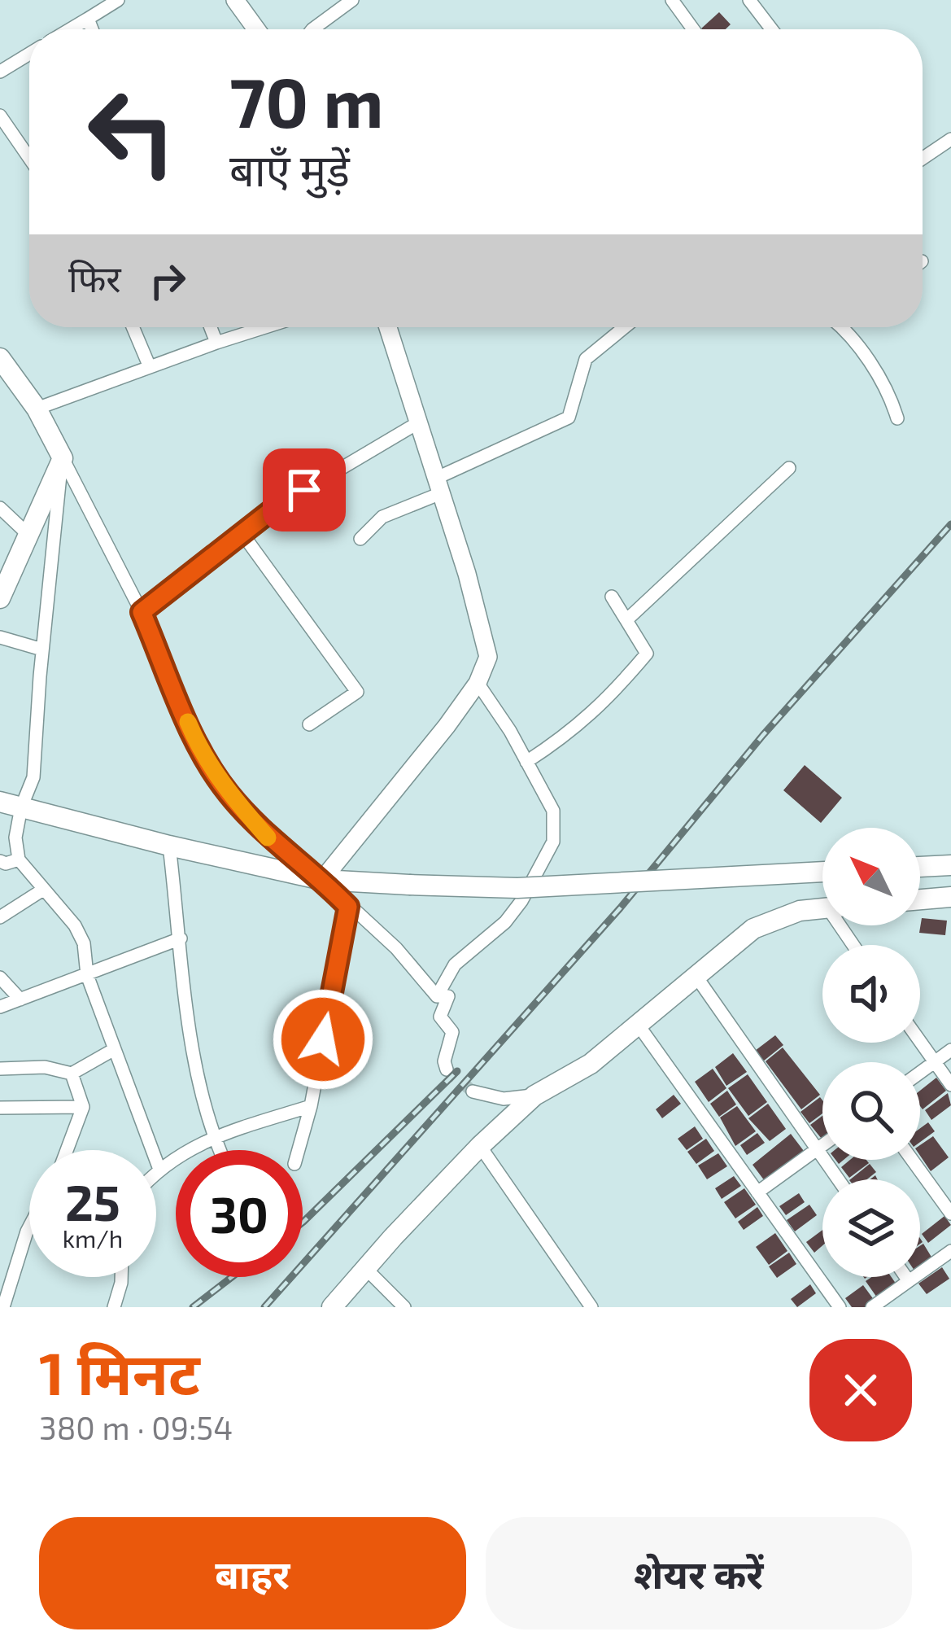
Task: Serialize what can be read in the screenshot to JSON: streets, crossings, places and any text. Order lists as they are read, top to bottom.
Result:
{
  "north": "top left",
  "page": {
    "turn": ["70 m", "बाएँ मुड़ें"],
    "then": "फिर",
    "speed": "25 km/h",
    "limit": "30",
    "heading": ["1 मिनट", "380 m · 09:54"],
    "buttons": ["बाहर", "शेयर करें"]
  }
}
